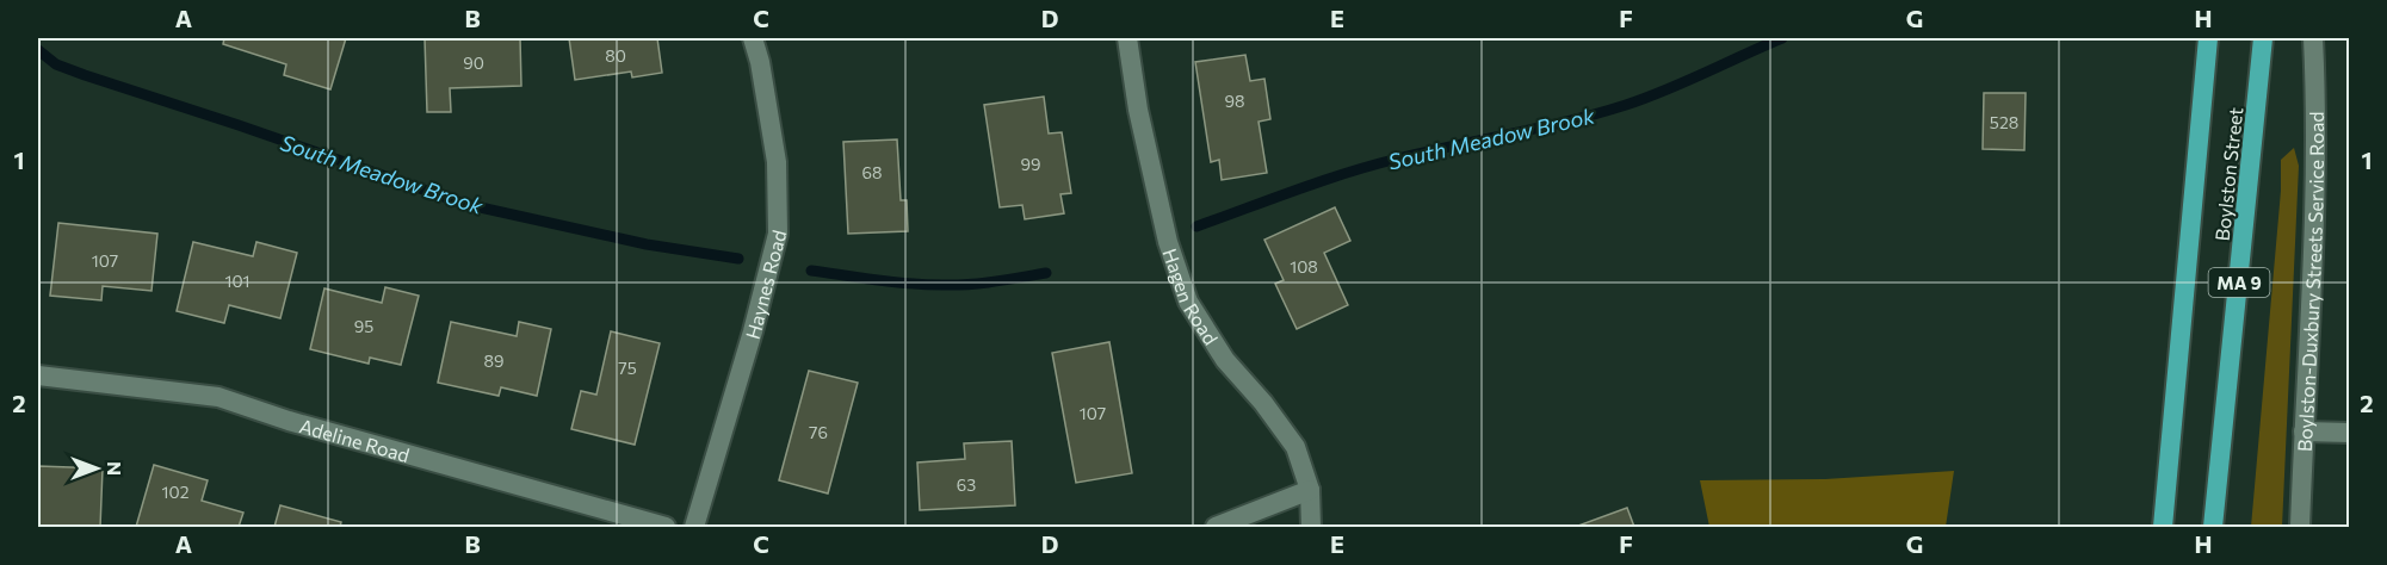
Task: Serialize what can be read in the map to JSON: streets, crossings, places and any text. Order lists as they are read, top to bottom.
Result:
{
  "streets": {
    "highway": ["Boylston Street", "MA 9"],
    "street": [
      "Boylston-Duxbury Streets Service Road",
      "Haynes Road",
      "Hagen Road",
      "Adeline Road"
    ]
  },
  "water": ["South Meadow Brook"],
  "house_numbers": [
    "80",
    "90",
    "98",
    "528",
    "99",
    "68",
    "107",
    "108",
    "101",
    "95",
    "89",
    "75",
    "107",
    "76",
    "63",
    "102"
  ],
  "north": "right",
  "grid": {
    "columns": [
      "A",
      "B",
      "C",
      "D",
      "E",
      "F",
      "G",
      "H"
    ],
    "rows": ["1", "2"]
  }
}
